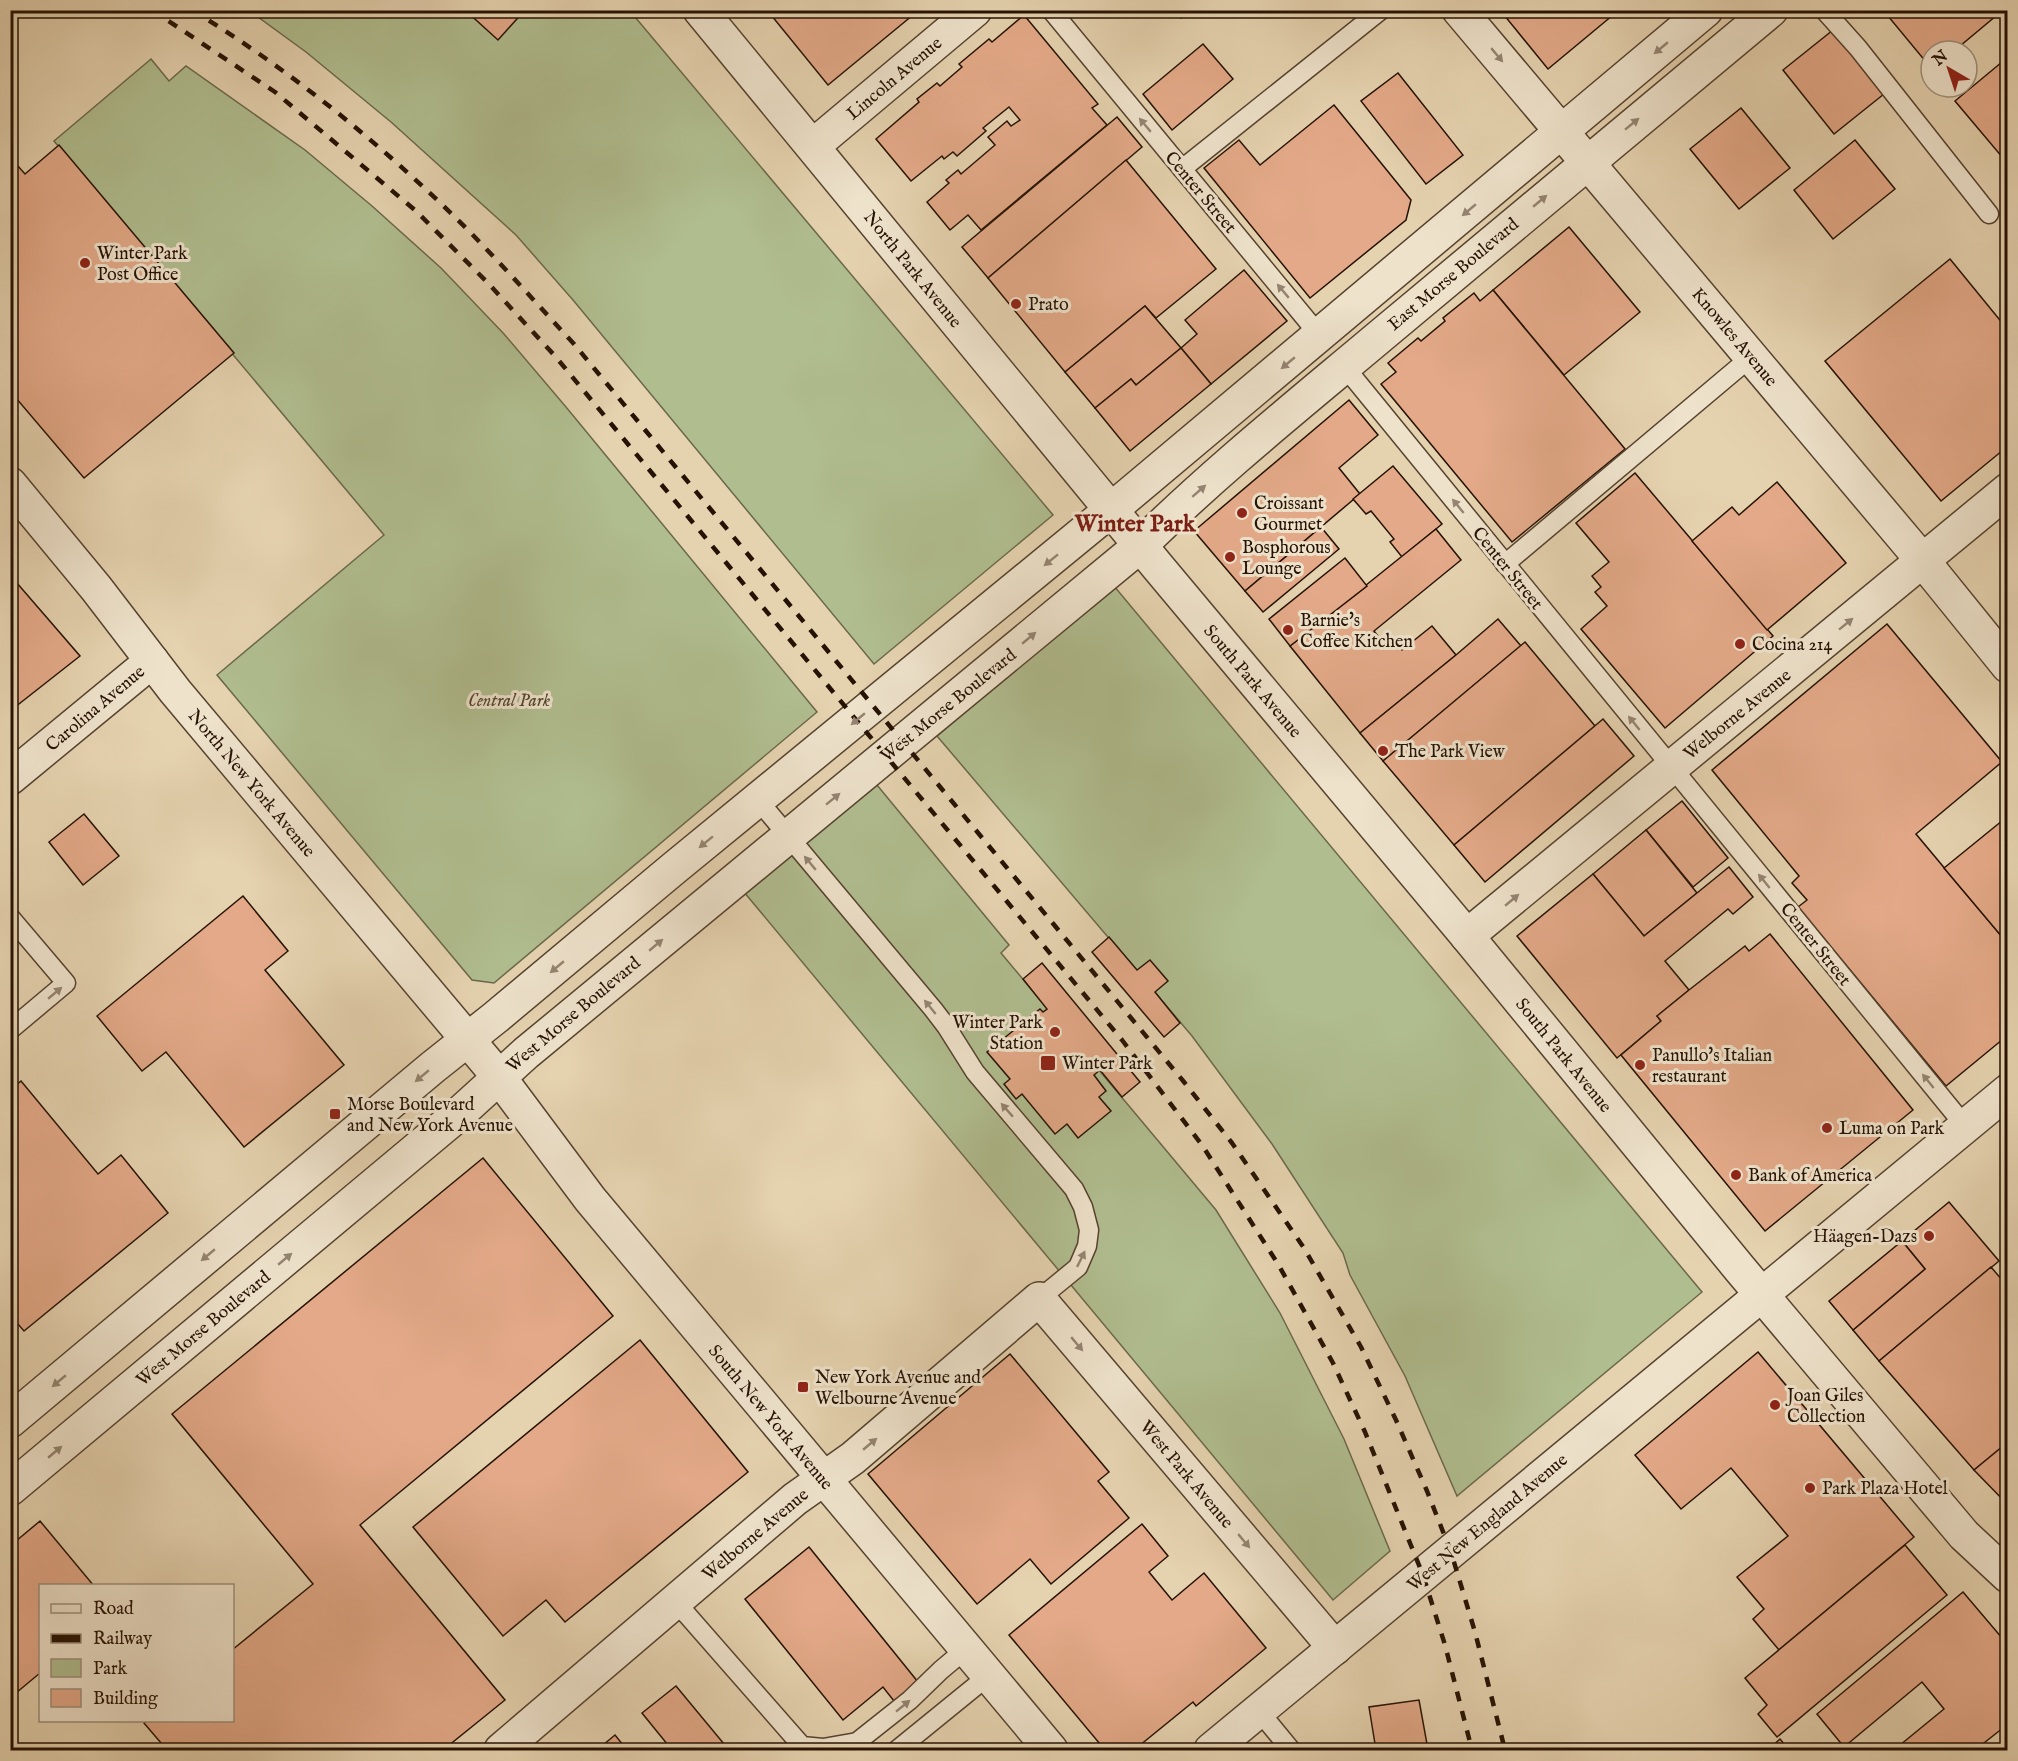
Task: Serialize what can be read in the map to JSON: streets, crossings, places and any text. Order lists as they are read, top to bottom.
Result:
{
  "streets": {
    "street": [
      "Lincoln Avenue",
      "Center Street",
      "North Park Avenue",
      "East Morse Boulevard",
      "Knowles Avenue",
      "South Park Avenue",
      "West Morse Boulevard",
      "Carolina Avenue",
      "Welborne Avenue",
      "North New York Avenue",
      "South New York Avenue",
      "West Park Avenue",
      "West New England Avenue"
    ]
  },
  "crossings": [
    ["Lincoln Avenue", "North Park Avenue"],
    ["Center Street", "East Morse Boulevard"],
    ["Center Street", "Welborne Avenue"],
    ["Center Street", "West New England Avenue"],
    ["North Park Avenue", "East Morse Boulevard"],
    ["North Park Avenue", "South Park Avenue"],
    ["North Park Avenue", "West Morse Boulevard"],
    ["East Morse Boulevard", "Knowles Avenue"],
    ["East Morse Boulevard", "South Park Avenue"],
    ["East Morse Boulevard", "West Morse Boulevard"],
    ["Knowles Avenue", "Welborne Avenue"],
    ["South Park Avenue", "West Morse Boulevard"],
    ["South Park Avenue", "Welborne Avenue"],
    ["South Park Avenue", "West New England Avenue"],
    ["West Morse Boulevard", "North New York Avenue"],
    ["West Morse Boulevard", "South New York Avenue"],
    ["Carolina Avenue", "North New York Avenue"],
    ["Welborne Avenue", "South New York Avenue"],
    ["Welborne Avenue", "West Park Avenue"],
    ["North New York Avenue", "South New York Avenue"],
    ["West Park Avenue", "West New England Avenue"]
  ],
  "one_way": ["Center Street", "Welborne Avenue", "West Park Avenue"],
  "districts": ["Winter Park"],
  "parks": ["Central Park"],
  "places": {
    "other": [
      "Winter Park Post Office",
      "Prato",
      "Croissant Gourmet",
      "Bosphorous Lounge",
      "Barnie's Coffee Kitchen",
      "Cocina 214",
      "The Park View",
      "Winter Park Station",
      "Panullo's Italian restaurant",
      "Luma on Park",
      "Bank of America",
      "Häagen-Dazs",
      "Joan Giles Collection",
      "Park Plaza Hotel"
    ],
    "transit": ["Winter Park", "Morse Boulevard and New York Avenue", "New York Avenue and Welbourne Avenue"]
  },
  "legend": [
    "Road",
    "Railway",
    "Park",
    "Building"
  ],
  "north": "top left"
}
